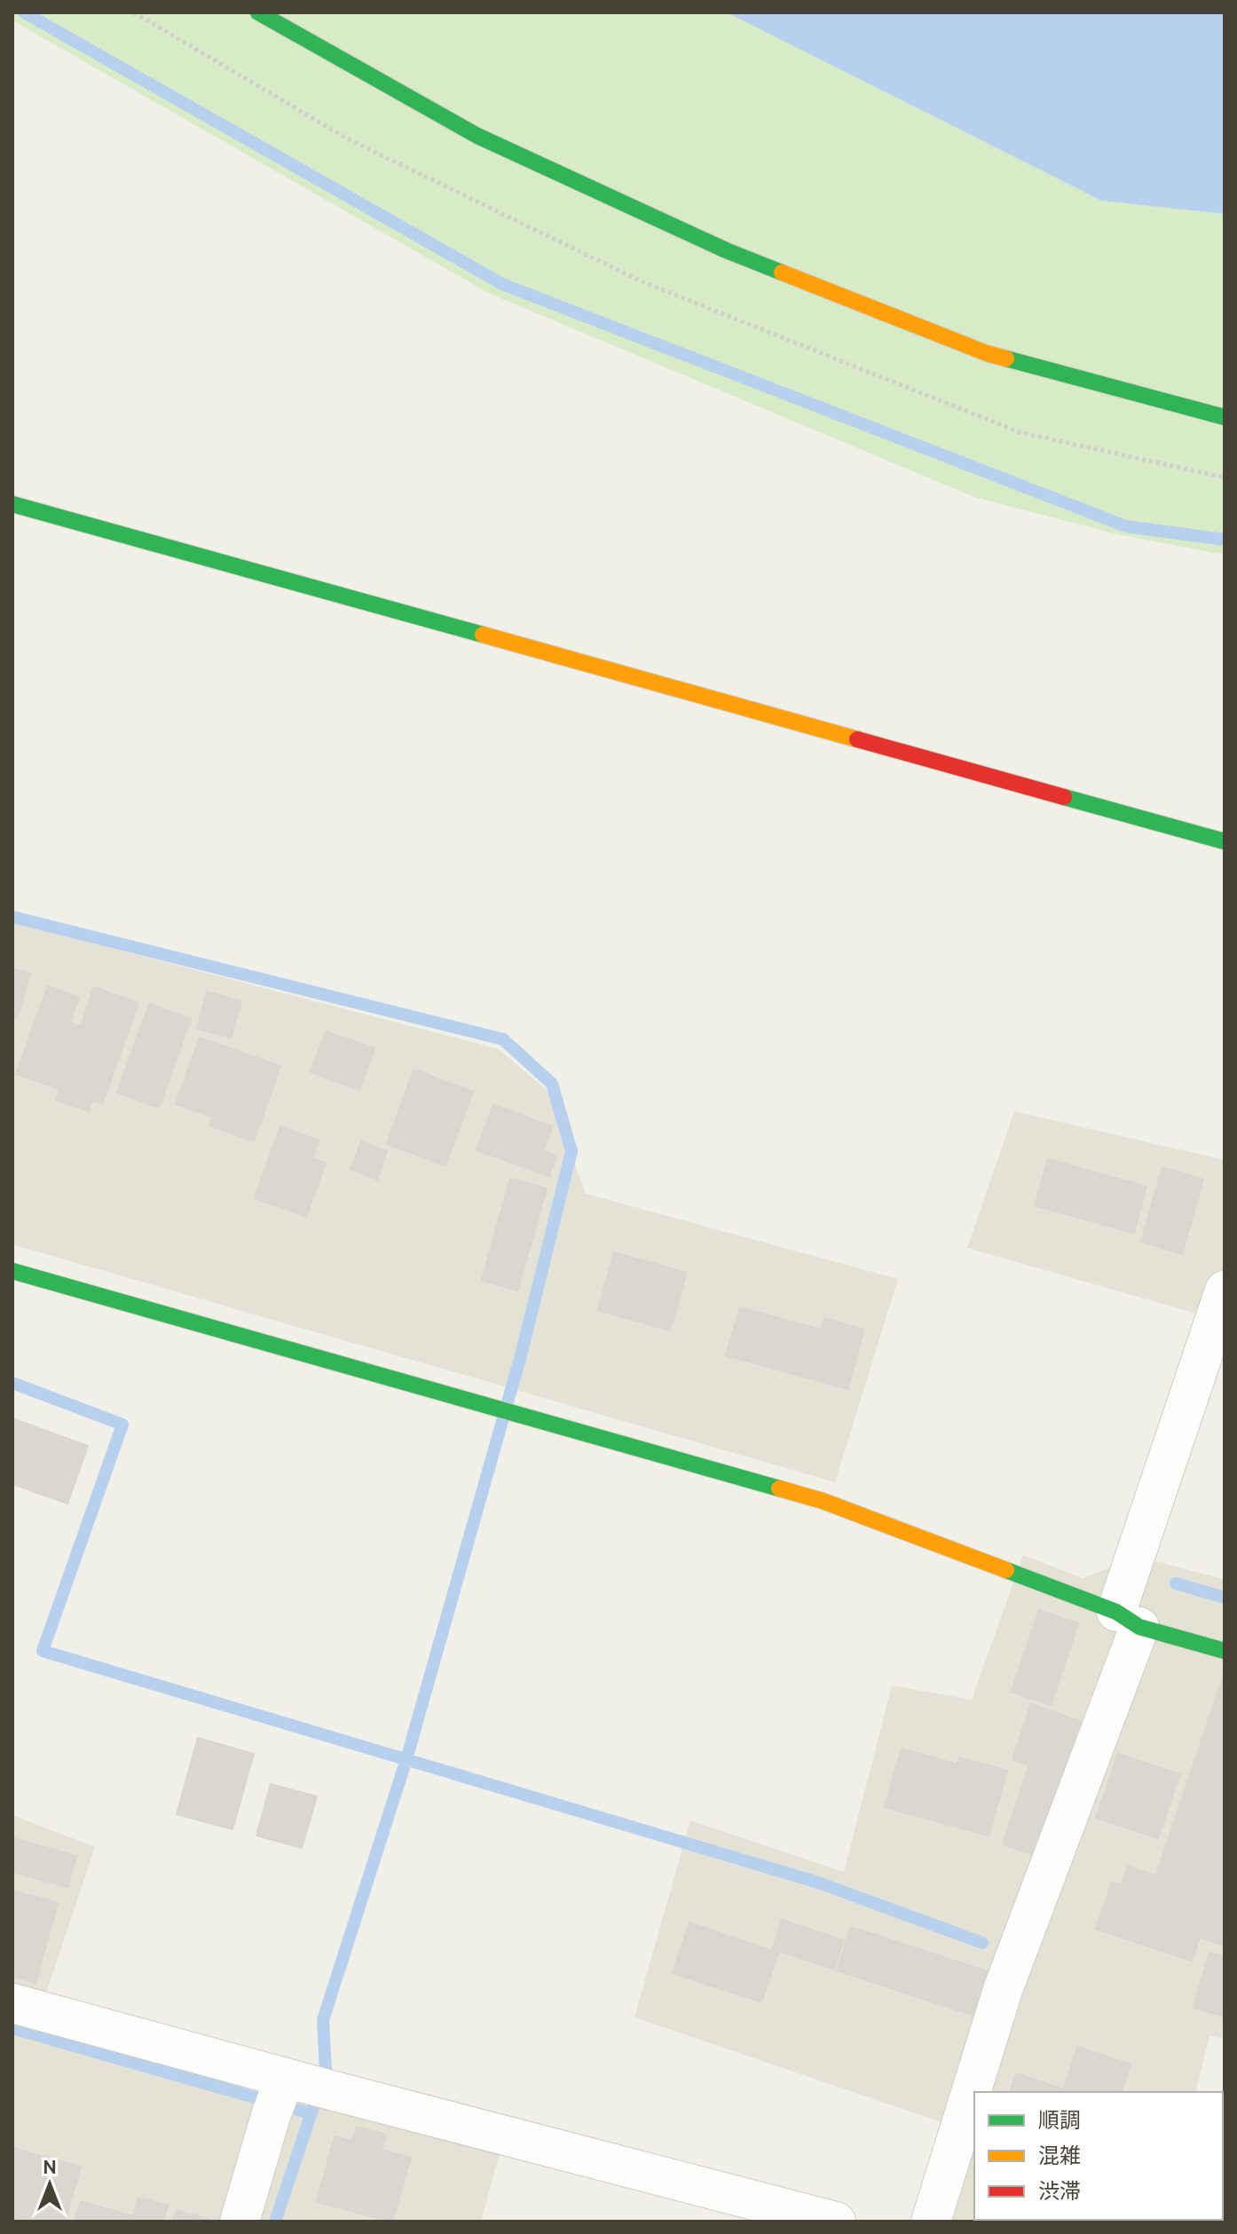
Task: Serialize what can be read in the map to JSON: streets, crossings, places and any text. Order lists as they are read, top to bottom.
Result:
{
  "legend": ["順調", "混雑", "渋滞"],
  "north": "top"
}
